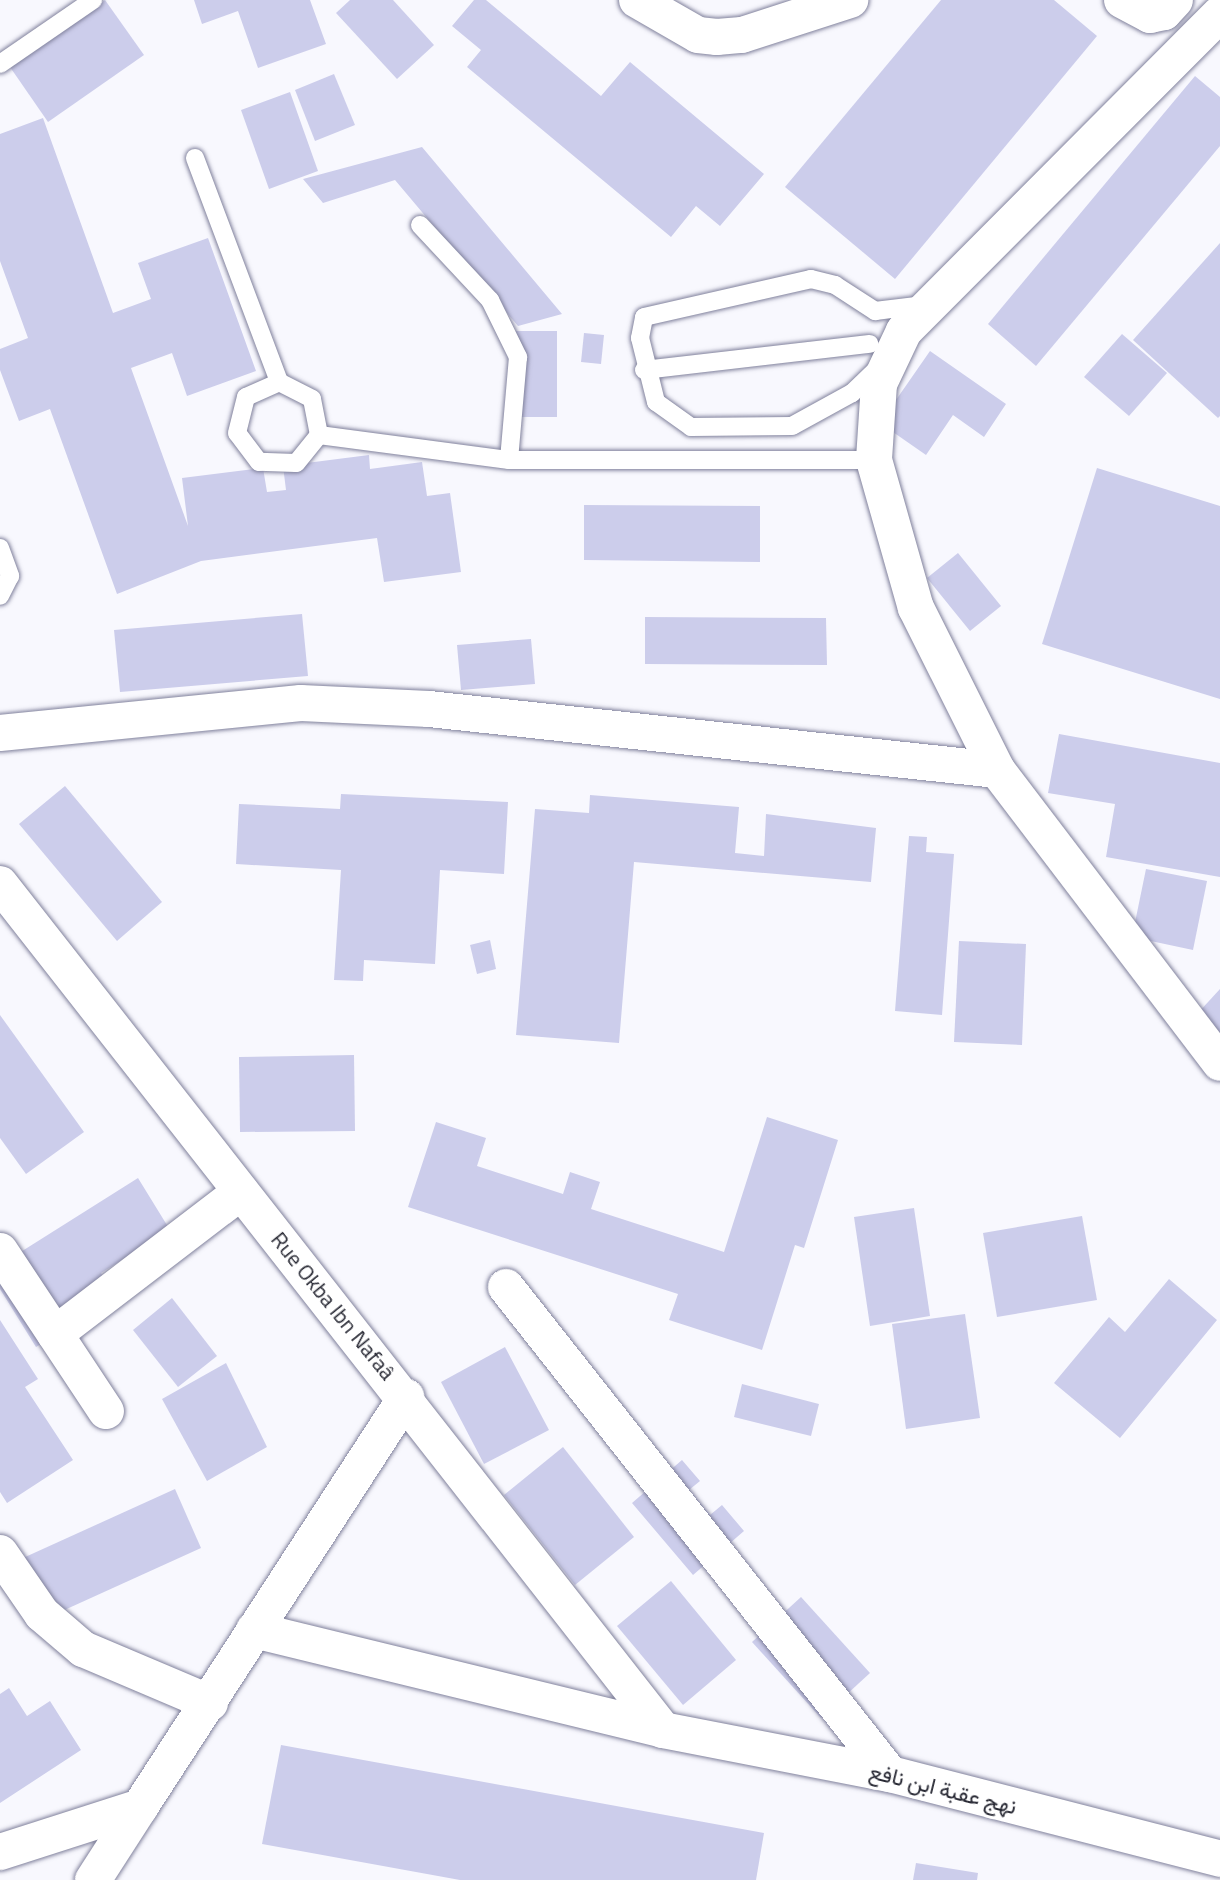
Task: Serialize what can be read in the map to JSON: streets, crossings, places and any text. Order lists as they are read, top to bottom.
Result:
{
  "streets": {
    "street": ["Rue Okba Ibn Nafaâ", "نهج عقبة ابن نافع"]
  },
  "crossings": [
    ["Rue Okba Ibn Nafaâ", "نهج عقبة ابن نافع"]
  ]
}
